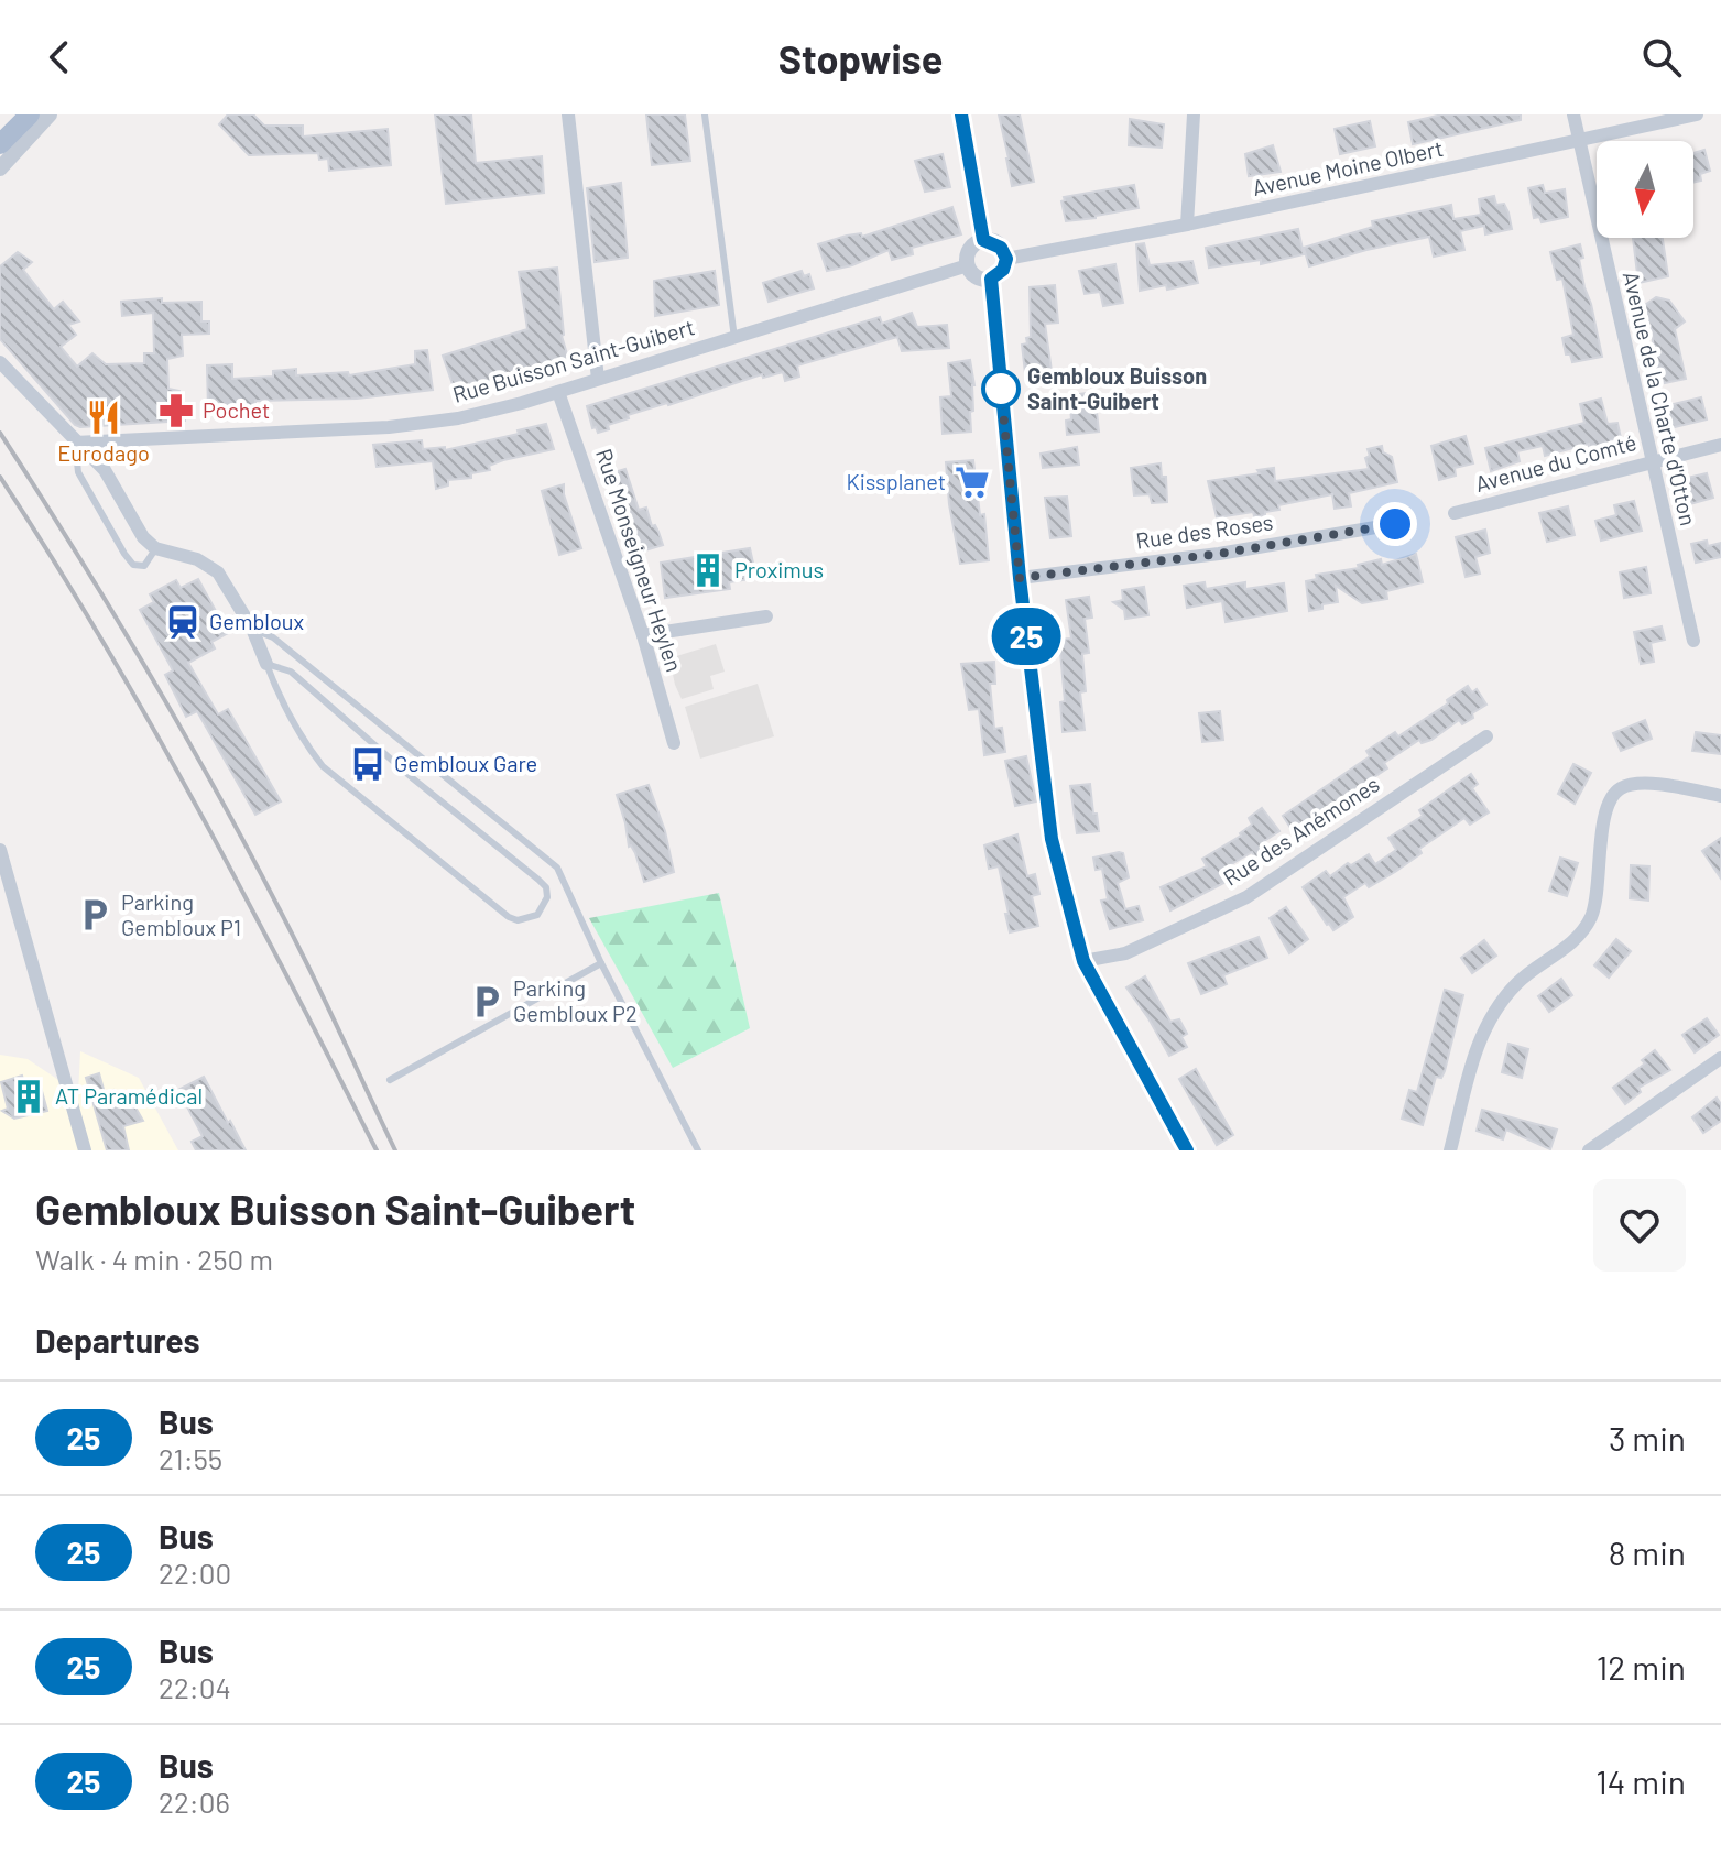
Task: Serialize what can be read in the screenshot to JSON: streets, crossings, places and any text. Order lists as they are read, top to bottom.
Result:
{
  "streets": {
    "street": [
      "Avenue Moine Olbert",
      "Rue Buisson Saint-Guibert",
      "Avenue de la Charte d'Otton",
      "Avenue du Comté",
      "Rue des Roses",
      "Rue Monseigneur Heylen",
      "Rue des Anémones"
    ]
  },
  "crossings": [
    ["Avenue Moine Olbert", "Rue Buisson Saint-Guibert"],
    ["Avenue Moine Olbert", "Avenue de la Charte d'Otton"],
    ["Rue Buisson Saint-Guibert", "Rue Monseigneur Heylen"],
    ["Avenue de la Charte d'Otton", "Avenue du Comté"]
  ],
  "places": {
    "other": ["Gembloux Buisson Saint-Guibert"],
    "pharmacy": ["Pochet"],
    "restaurant": ["Eurodago"],
    "supermarket": ["Kissplanet"],
    "building": ["Proximus", "AT Paramédical"],
    "station": ["Gembloux"],
    "bus stop": ["Gembloux Gare"],
    "parking": ["Parking Gembloux P1", "Parking Gembloux P2"]
  },
  "lines": ["bus line 25"],
  "north": "bottom",
  "page": {
    "header": "Stopwise",
    "on_map": "25",
    "heading": [
      ["Gembloux Buisson Saint-Guibert", "Walk · 4 min · 250 m"],
      "Departures"
    ],
    "list": [
      {
        "mark": "25",
        "name": "Bus",
        "note": "21:55",
        "value": "3 min"
      },
      {
        "mark": "25",
        "name": "Bus",
        "note": "22:00",
        "value": "8 min"
      },
      {
        "mark": "25",
        "name": "Bus",
        "note": "22:04",
        "value": "12 min"
      },
      {
        "mark": "25",
        "name": "Bus",
        "note": "22:06",
        "value": "14 min"
      }
    ]
  }
}
